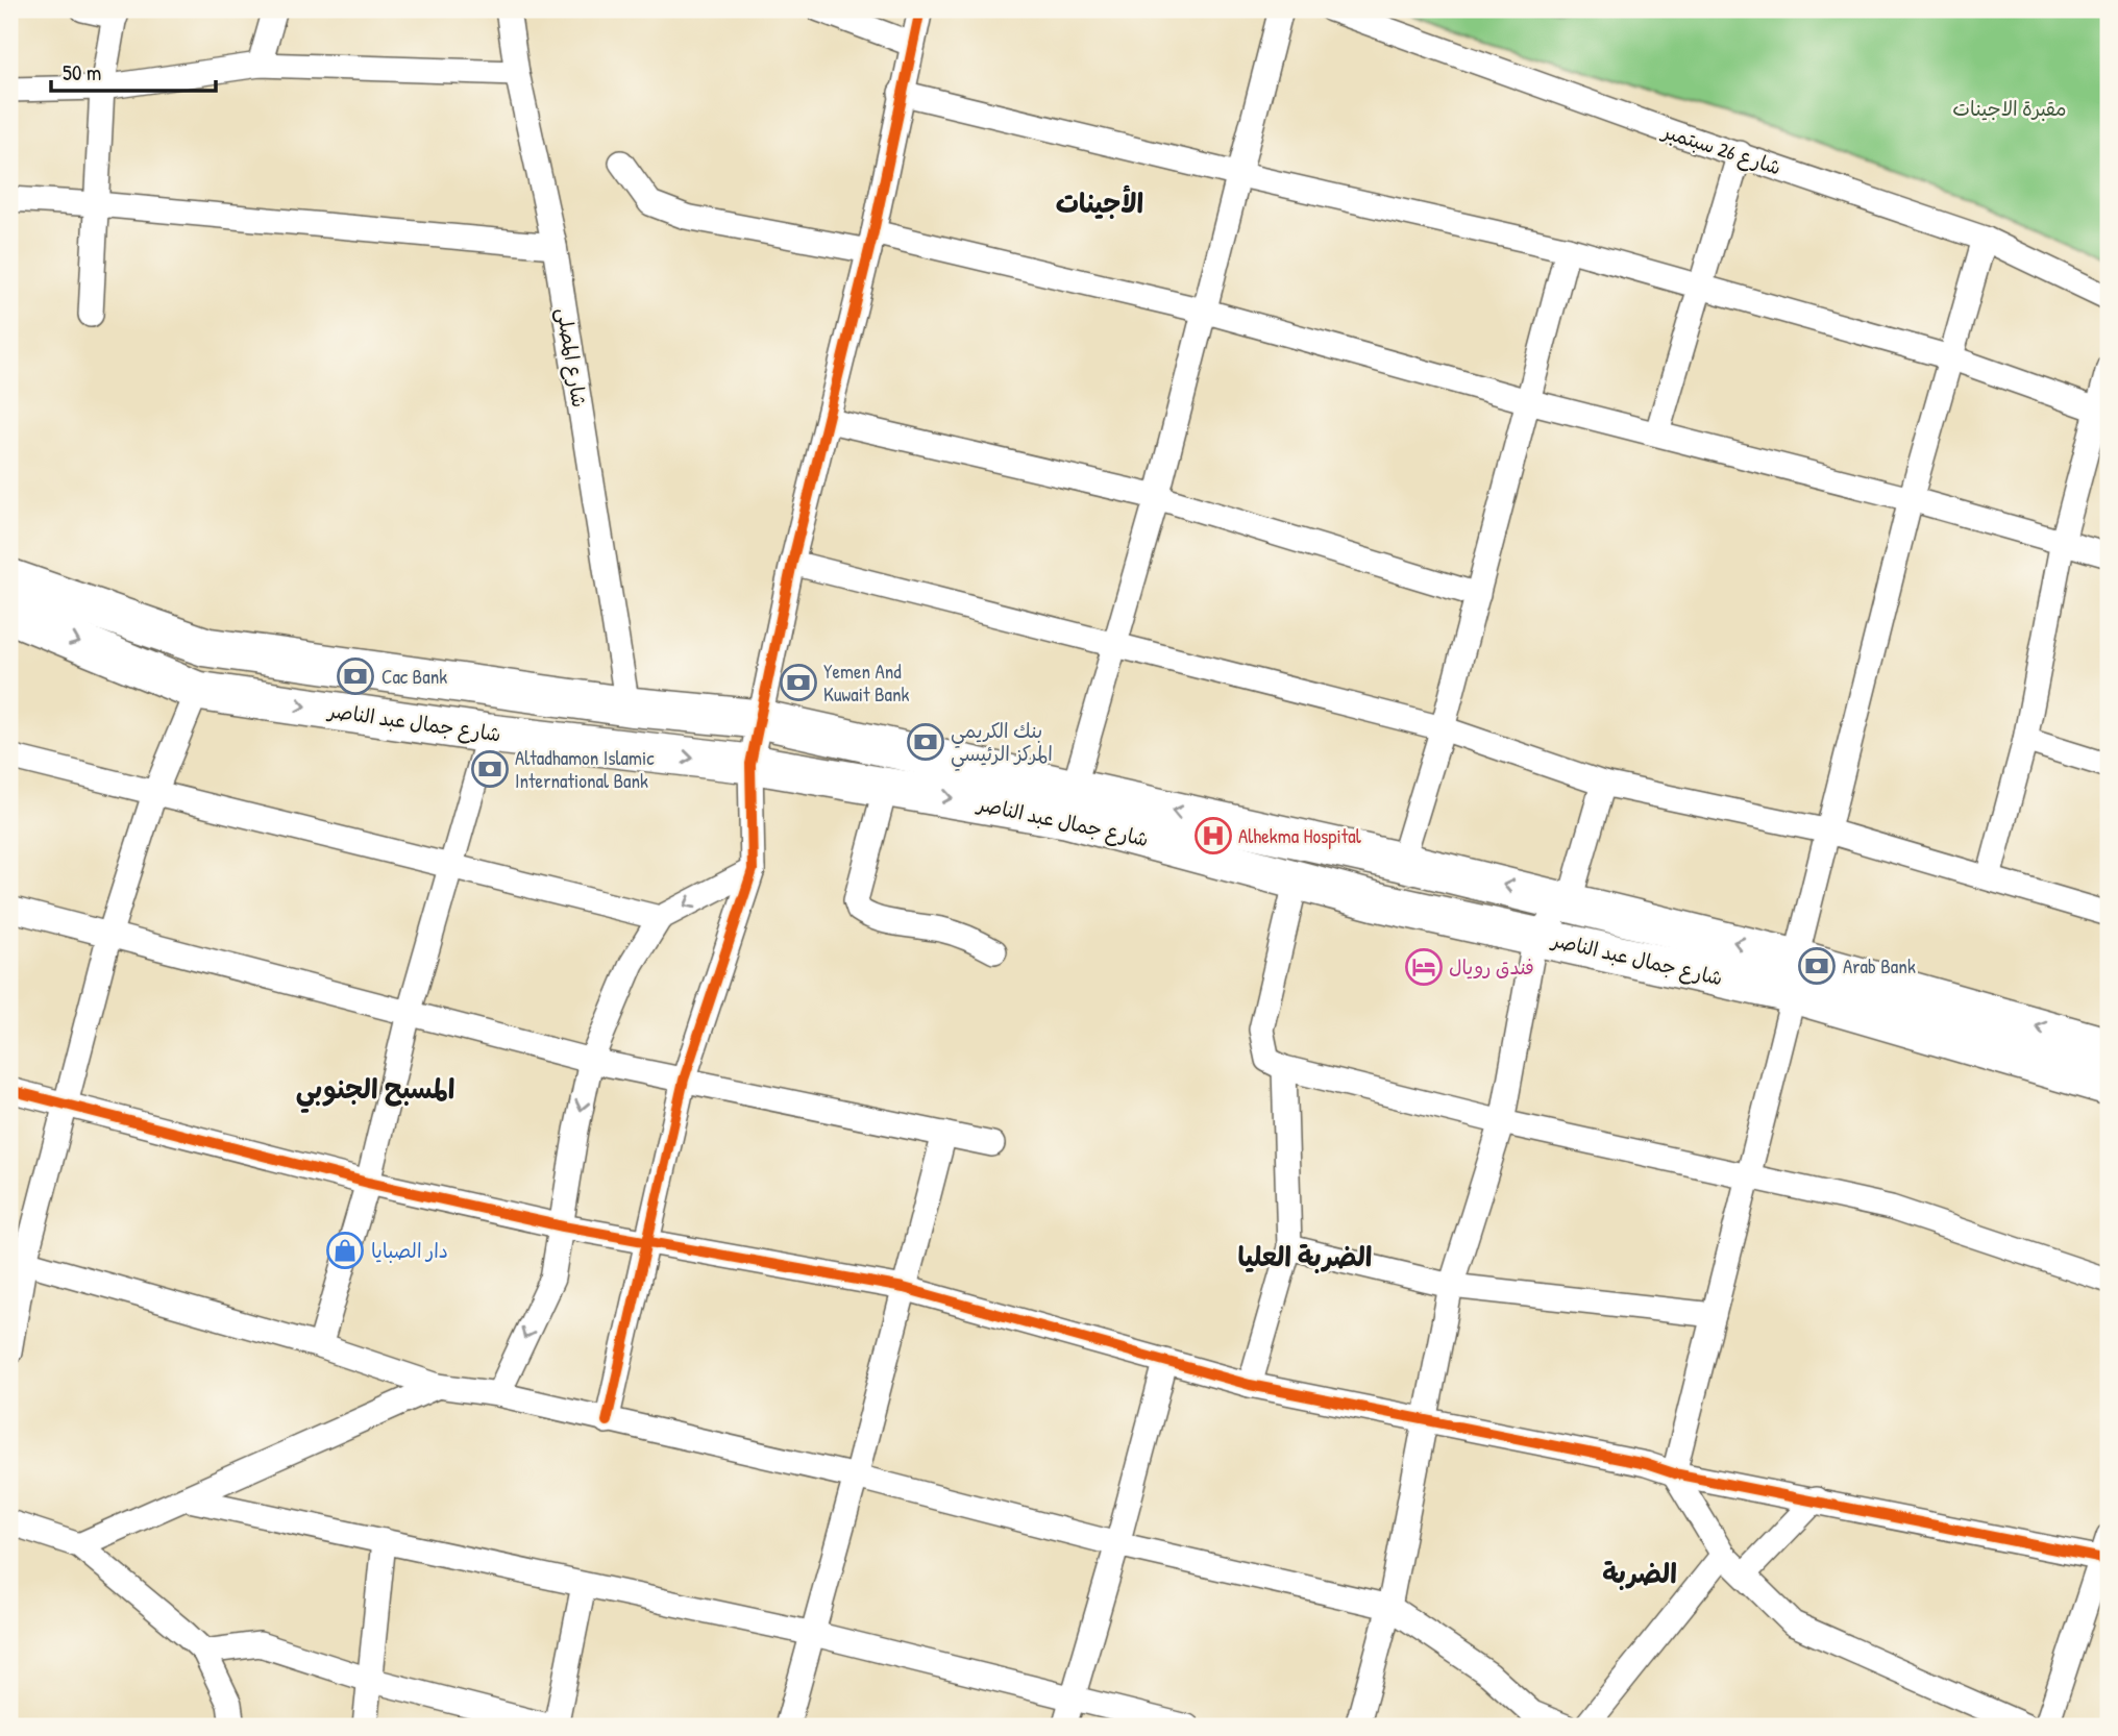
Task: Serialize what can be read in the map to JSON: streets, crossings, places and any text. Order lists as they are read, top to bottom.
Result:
{
  "streets": {
    "main road": ["شارع جمال عبد الناصر"],
    "street": ["شارع 26 سبتمبر", "شارع المصلى"]
  },
  "crossings": [
    ["شارع المصلى", "شارع جمال عبد الناصر"]
  ],
  "districts": [
    "الأجينات",
    "المسبح الجنوبي",
    "الضربة العليا",
    "الضربة"
  ],
  "parks": ["مقبرة الاجينات"],
  "places": {
    "bank": [
      "Cac Bank",
      "Yemen And Kuwait Bank",
      "بنك الكريمي المركز الرئيسي",
      "Altadhamon Islamic International Bank",
      "Arab Bank"
    ],
    "hospital": ["Alhekma Hospital"],
    "hotel": ["فندق رويال"],
    "shop": ["دار الصبايا"]
  },
  "scale_bar": "50 m"
}
